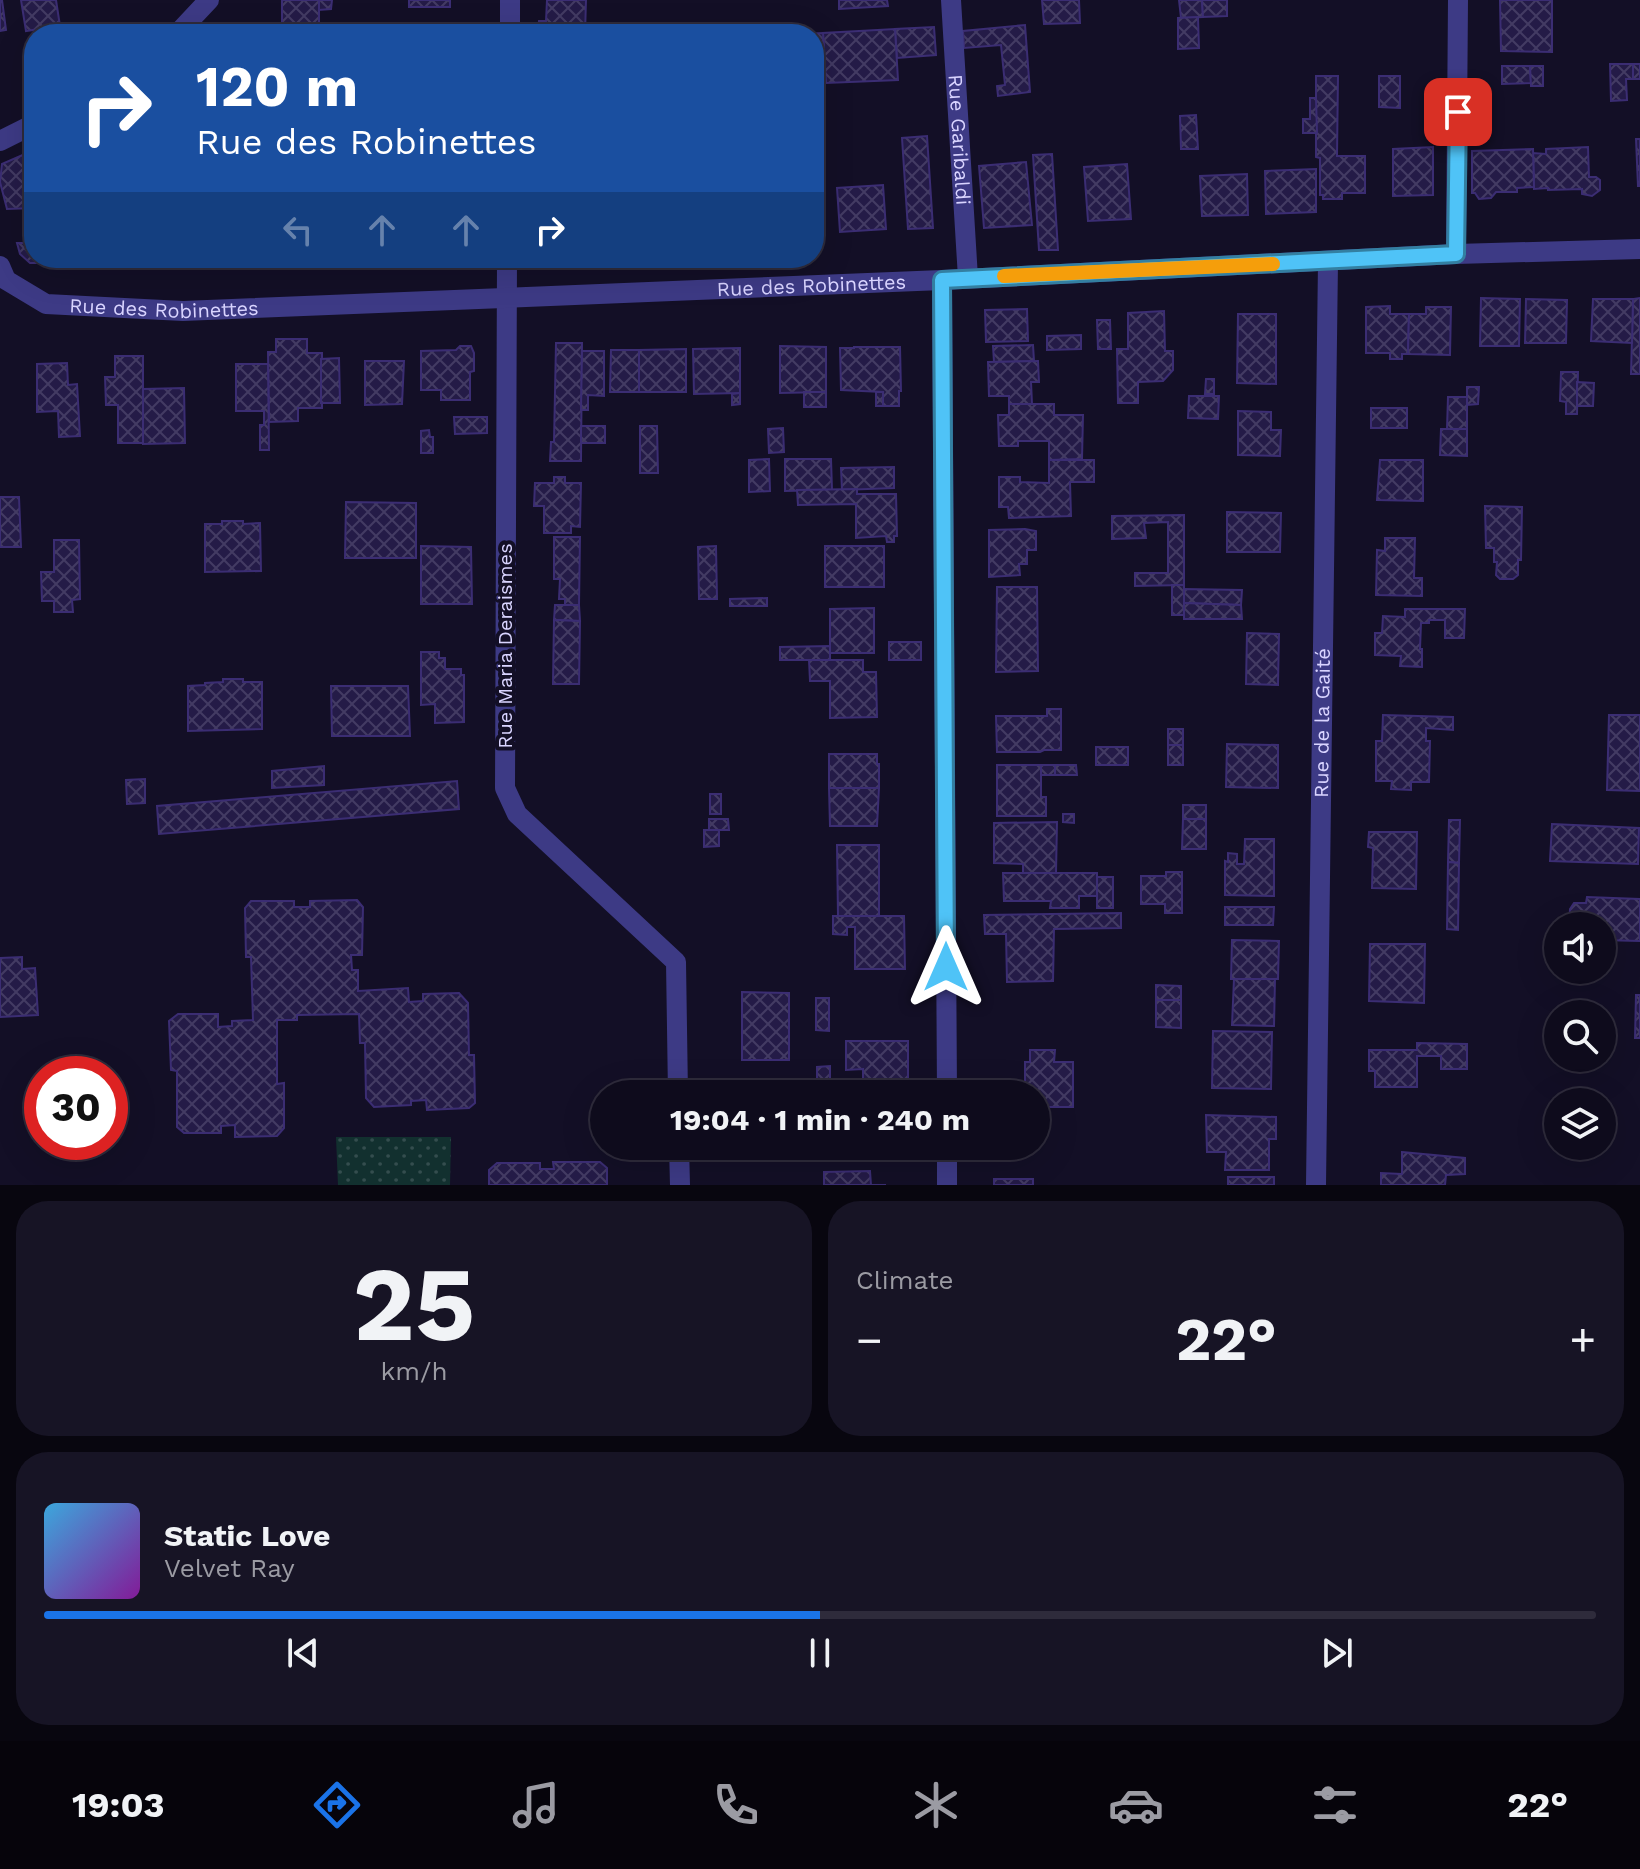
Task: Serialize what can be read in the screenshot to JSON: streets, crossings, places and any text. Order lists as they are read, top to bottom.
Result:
{
  "streets": {
    "street": [
      "Rue Garibaldi",
      "Rue des Robinettes",
      "Rue Maria Deraismes",
      "Rue de la Gaité"
    ]
  },
  "crossings": [
    ["Rue Garibaldi", "Rue des Robinettes"],
    ["Rue des Robinettes", "Rue Maria Deraismes"],
    ["Rue des Robinettes", "Rue de la Gaité"]
  ],
  "page": {
    "turn": ["120 m", "Rue des Robinettes"],
    "limit": "30",
    "trip": "19:04 · 1 min · 240 m",
    "tile": [
      ["25", "km/h"],
      "Climate"
    ],
    "heat": ["−", "22°", "+"],
    "song": ["Static Love", "Velvet Ray"],
    "tabs": ["19:03", "22°"]
  }
}
